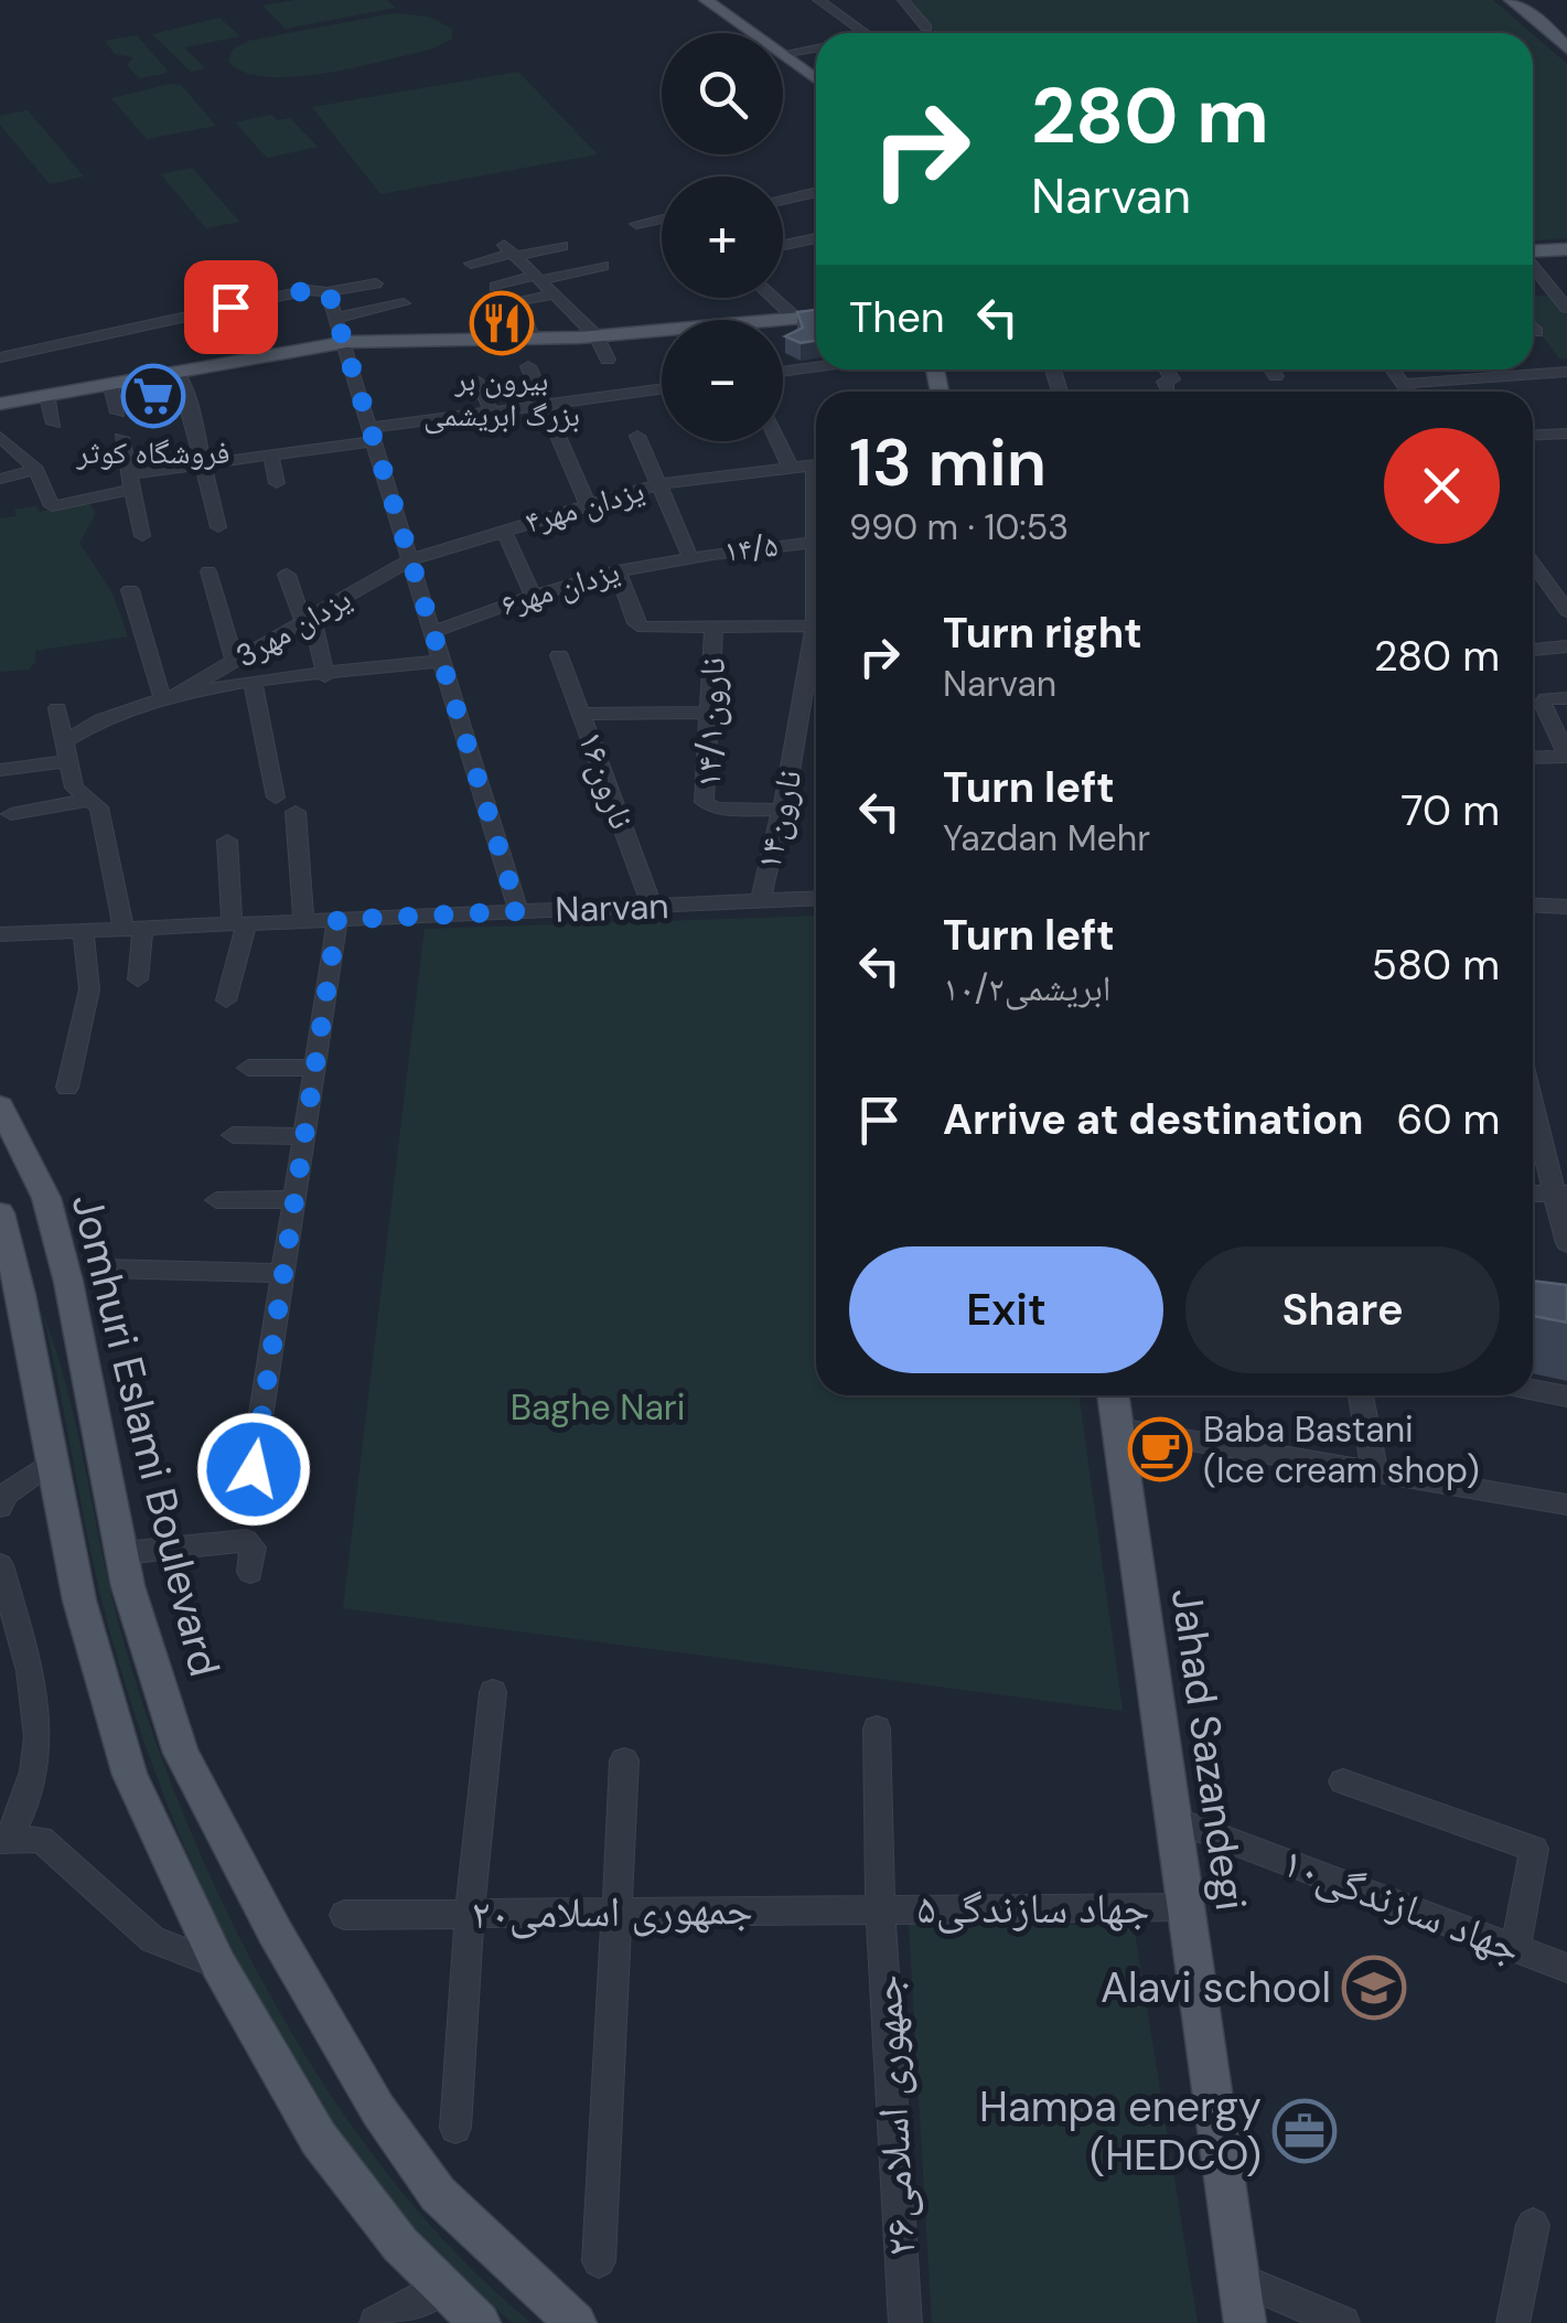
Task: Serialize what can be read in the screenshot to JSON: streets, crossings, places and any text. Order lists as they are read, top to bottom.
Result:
{
  "streets": {
    "main road": ["Jomhuri Eslami Boulevard", "Jahad Sazandegi"],
    "street": [
      "یزدان مهر۴",
      "۱۴/۵",
      "یزدان مهر۶",
      "3یزدان مهر",
      "۱۴/۱نارون",
      "نارون۱۶",
      "نارون۱۴",
      "Narvan",
      "جهاد سازندگی۱۰",
      "جهاد سازندگی۵",
      "جمهوری اسلامی۲۰",
      "جمهوری اسلامی۲۶"
    ]
  },
  "crossings": [
    ["یزدان مهر۴", "3یزدان مهر"],
    ["۱۴/۵", "یزدان مهر۶"],
    ["۱۴/۵", "نارون۱۴"],
    ["۱۴/۱نارون", "نارون۱۴"],
    ["نارون۱۶", "Narvan"],
    ["نارون۱۴", "Narvan"],
    ["Jahad Sazandegi", "جهاد سازندگی۱۰"],
    ["Jahad Sazandegi", "جهاد سازندگی۵"],
    ["جهاد سازندگی۵", "جمهوری اسلامی۲۰"],
    ["جهاد سازندگی۵", "جمهوری اسلامی۲۶"],
    ["جمهوری اسلامی۲۰", "جمهوری اسلامی۲۶"]
  ],
  "parks": ["Baghe Nari"],
  "places": {
    "restaurant": ["بیرون بر بزرگ ابریشمی"],
    "supermarket": ["فروشگاه کوثر"],
    "cafe": ["Baba Bastani (Ice cream shop)"],
    "school or university": ["Alavi school"],
    "office": ["Hampa energy (HEDCO)"]
  },
  "page": {
    "map_buttons": ["+", "−"],
    "turn": ["280 m", "Narvan"],
    "then": "Then",
    "heading": ["13 min", "990 m · 10:53"],
    "list": [
      {
        "name": "Turn right",
        "note": "Narvan",
        "value": "280 m"
      },
      {
        "name": "Turn left",
        "note": "Yazdan Mehr",
        "value": "70 m"
      },
      {
        "name": "Turn left",
        "note": "۱۰/۲ابریشمی",
        "value": "580 m"
      },
      {
        "name": "Arrive at destination",
        "value": "60 m"
      }
    ],
    "buttons": ["Exit", "Share"]
  }
}
